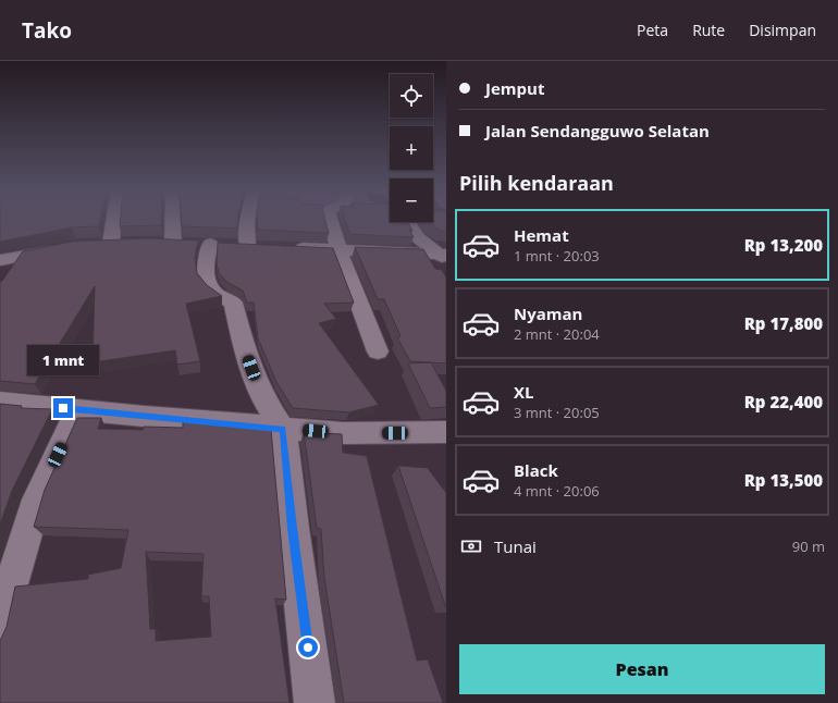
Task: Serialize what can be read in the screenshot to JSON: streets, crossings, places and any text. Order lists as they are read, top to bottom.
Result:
{
  "page": {
    "header": "Tako",
    "nav": ["Peta", "Rute", "Disimpan"],
    "banner": ["Jemput", "Jalan Sendangguwo Selatan"],
    "map_buttons": ["+", "−"],
    "heading": "Pilih kendaraan",
    "list": [
      {
        "name": "Hemat",
        "note": "1 mnt · 20:03",
        "value": "Rp 13,200"
      },
      {
        "name": "Nyaman",
        "note": "2 mnt · 20:04",
        "value": "Rp 17,800"
      },
      {
        "name": "XL",
        "note": "3 mnt · 20:05",
        "value": "Rp 22,400"
      },
      {
        "name": "Black",
        "note": "4 mnt · 20:06",
        "value": "Rp 13,500"
      }
    ],
    "bubble": "1 mnt",
    "pay": ["Tunai", "90 m"],
    "buttons": "Pesan"
  }
}
